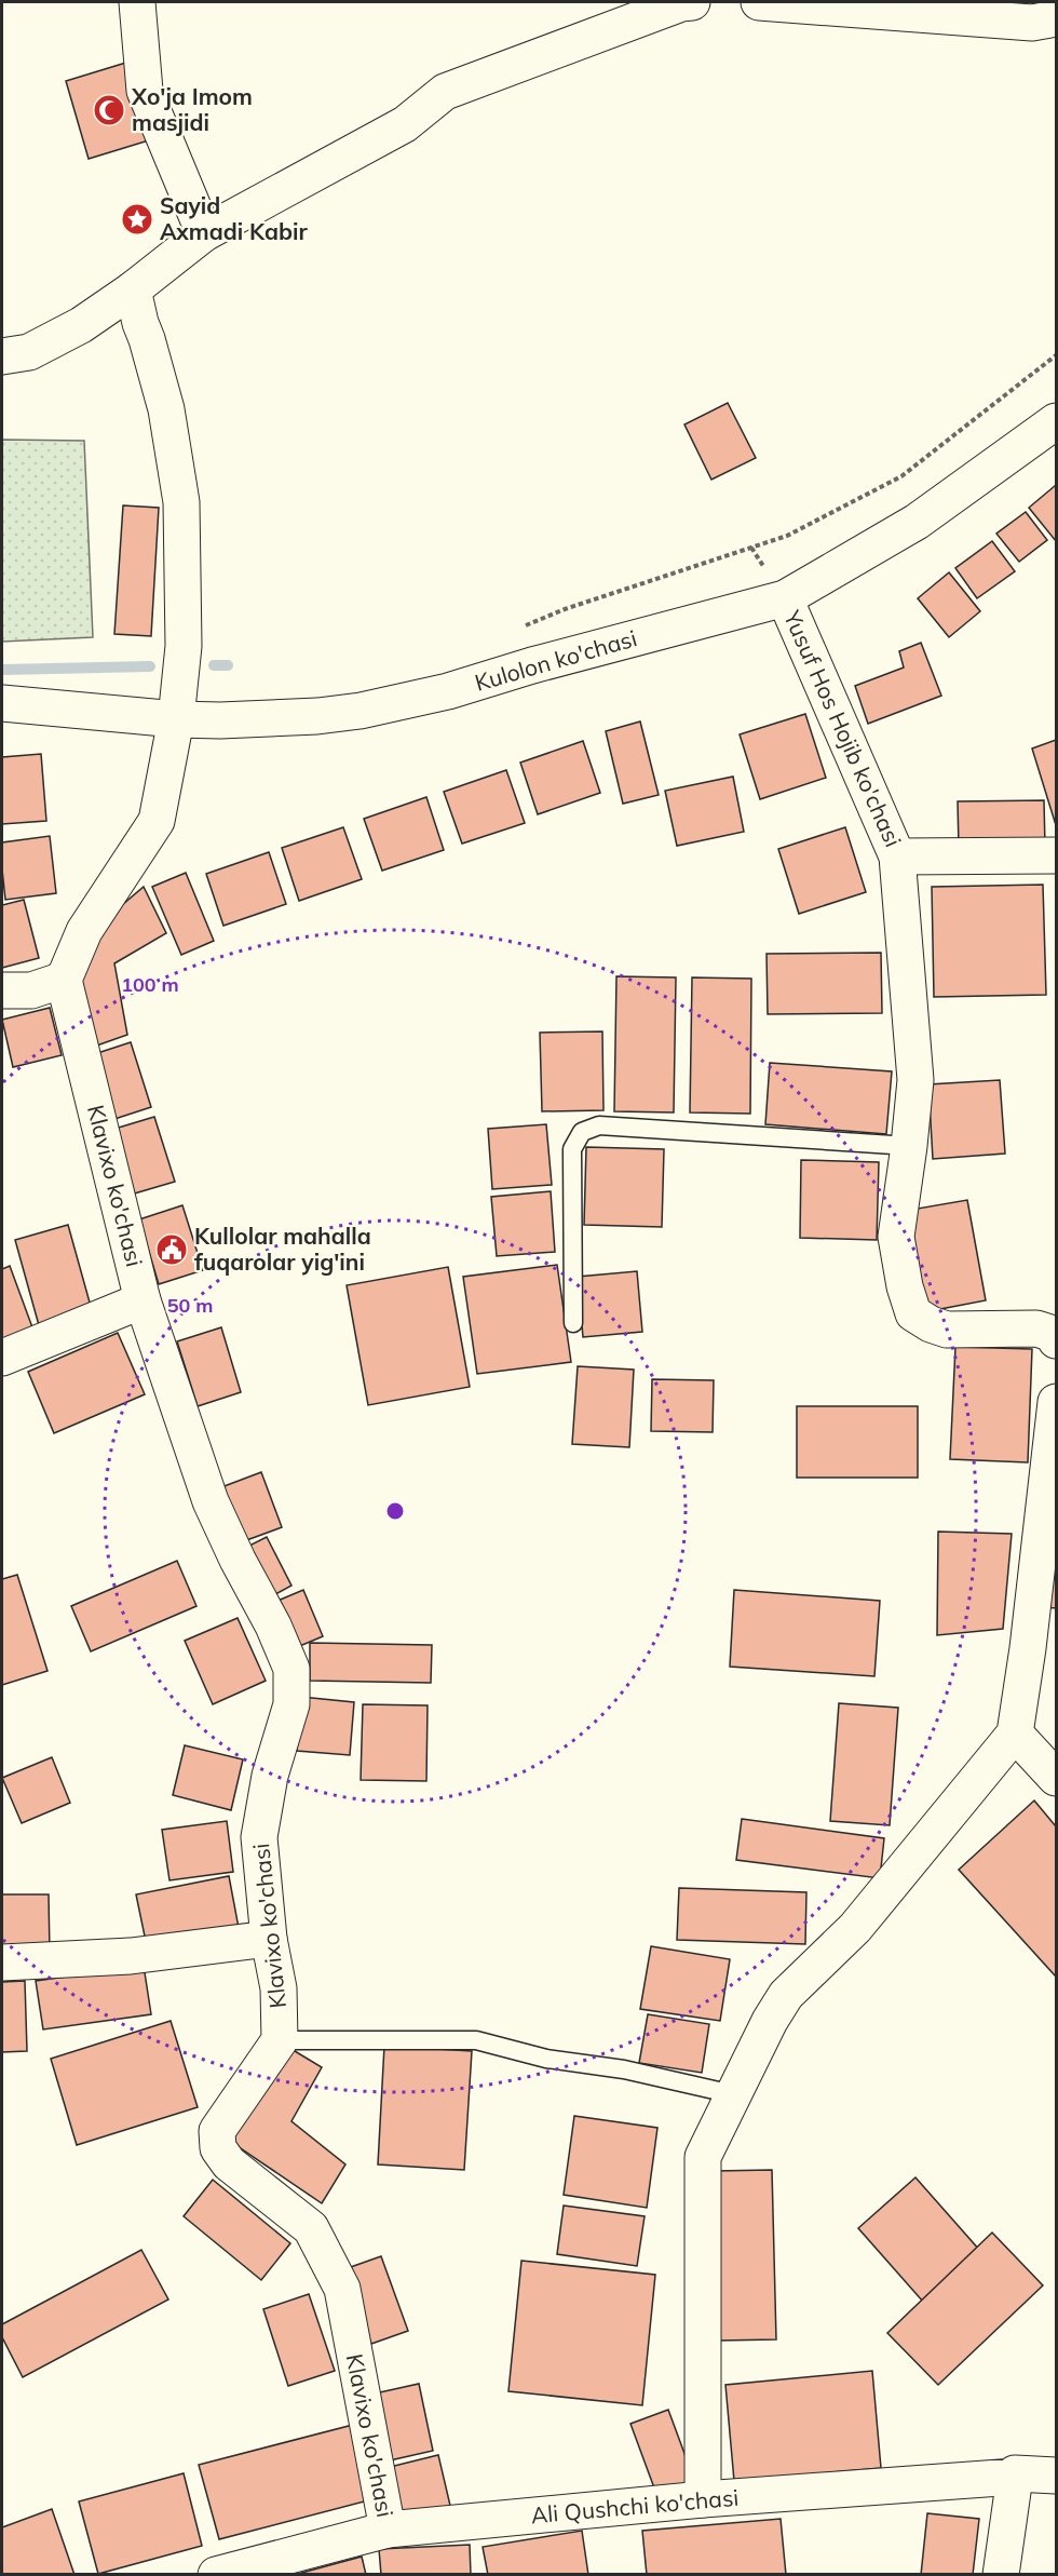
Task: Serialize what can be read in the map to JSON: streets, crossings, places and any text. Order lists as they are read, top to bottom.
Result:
{
  "streets": {
    "street": [
      "Kulolon ko'chasi",
      "Yusuf Hos Hojib ko'chasi",
      "Klavixo ko'chasi",
      "Ali Qushchi ko'chasi"
    ]
  },
  "crossings": [
    ["Kulolon ko'chasi", "Yusuf Hos Hojib ko'chasi"],
    ["Klavixo ko'chasi", "Ali Qushchi ko'chasi"]
  ],
  "places": {
    "mosque": ["Xo'ja Imom masjidi"],
    "place": ["Sayid Axmadi Kabir"],
    "public building": ["Kullolar mahalla fuqarolar yig'ini"]
  },
  "rings": ["100 m", "50 m"]
}
